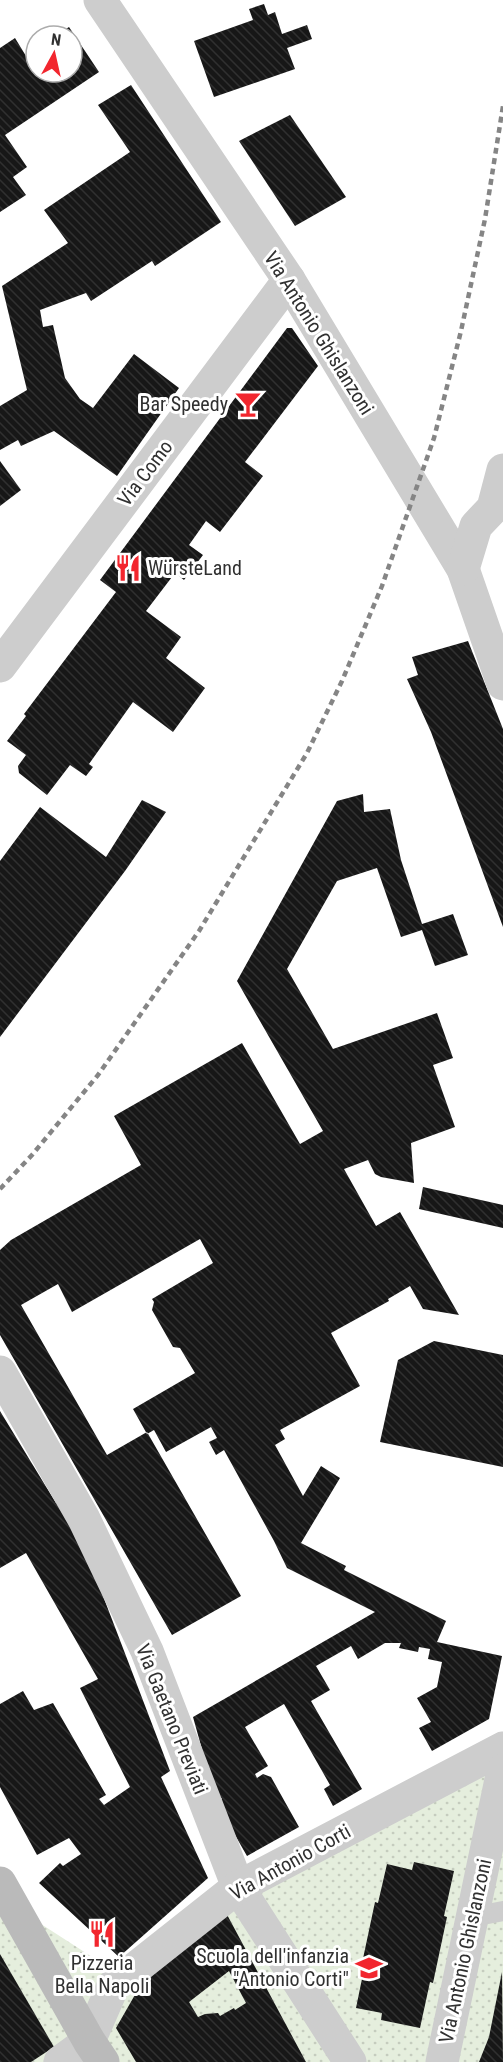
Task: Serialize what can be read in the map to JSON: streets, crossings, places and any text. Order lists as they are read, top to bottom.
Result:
{
  "streets": {
    "street": [
      "Via Antonio Ghislanzoni",
      "Via Como",
      "Via Gaetano Previati",
      "Via Antonio Corti"
    ]
  },
  "crossings": [
    ["Via Antonio Ghislanzoni", "Via Como"],
    ["Via Gaetano Previati", "Via Antonio Corti"]
  ],
  "places": {
    "bar": ["Bar Speedy"],
    "restaurant": ["WürsteLand", "Pizzeria Bella Napoli"],
    "school or university": ["Scuola dell'infanzia \"Antonio Corti\""]
  },
  "north": "top"
}
